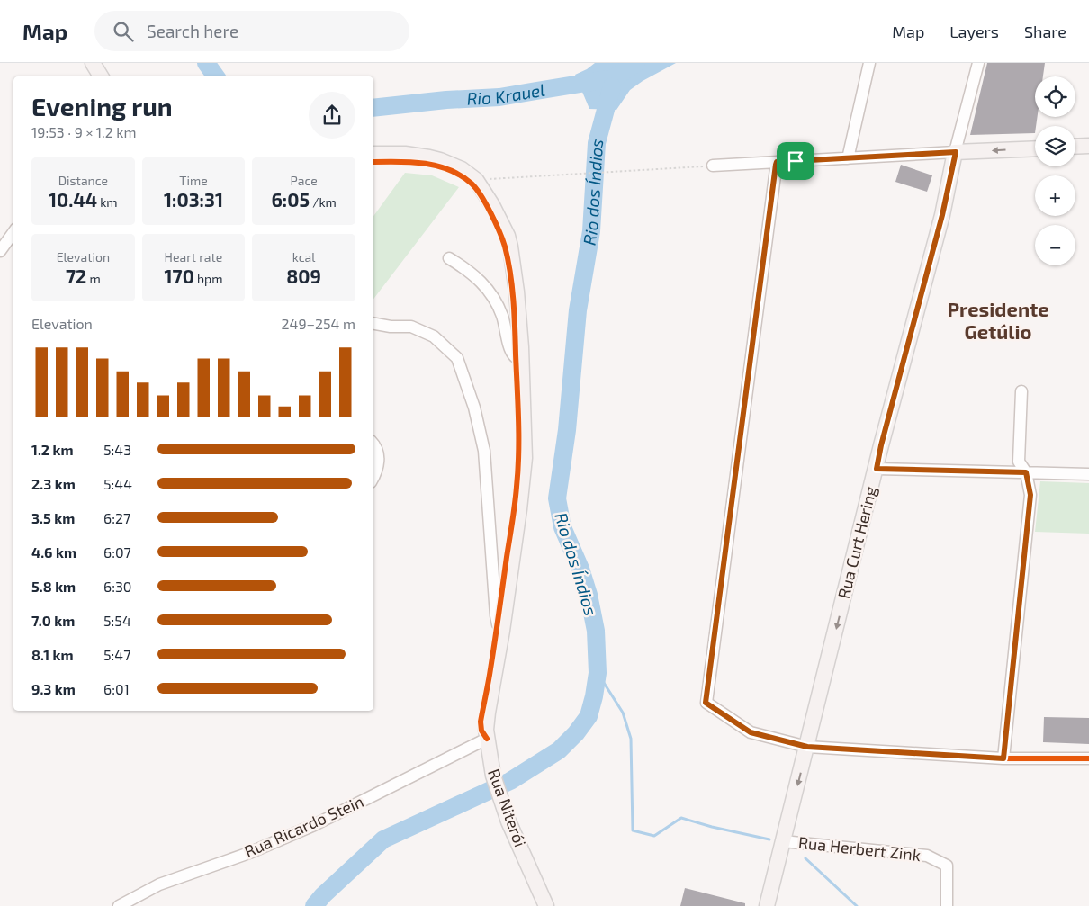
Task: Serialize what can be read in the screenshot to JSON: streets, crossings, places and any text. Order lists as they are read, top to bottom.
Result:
{
  "streets": {
    "main road": ["Rua Curt Hering", "Rua Niterói"],
    "street": ["Rua Ricardo Stein", "Rua Herbert Zink"]
  },
  "crossings": [
    ["Rua Curt Hering", "Rua Herbert Zink"],
    ["Rua Niterói", "Rua Ricardo Stein"]
  ],
  "one_way": ["Rua Curt Hering"],
  "districts": ["Presidente Getúlio"],
  "water": ["Rio Krauel", "Rio dos Índios"],
  "page": {
    "header": "Map",
    "search": "Search here",
    "nav": ["Map", "Layers", "Share"],
    "map_buttons": ["+", "−"],
    "heading": ["Evening run", "19:53 · 9 × 1.2 km"],
    "stats": [
      ["Distance", "10.44 km"],
      ["Time", "1:03:31"],
      ["Pace", "6:05 /km"],
      ["Elevation", "72 m"],
      ["Heart rate", "170 bpm"],
      ["kcal", "809"]
    ],
    "chart": ["Elevation", "249–254 m"],
    "list": [
      {
        "name": "1.2 km",
        "note": "5:43"
      },
      {
        "name": "2.3 km",
        "note": "5:44"
      },
      {
        "name": "3.5 km",
        "note": "6:27"
      },
      {
        "name": "4.6 km",
        "note": "6:07"
      },
      {
        "name": "5.8 km",
        "note": "6:30"
      },
      {
        "name": "7.0 km",
        "note": "5:54"
      },
      {
        "name": "8.1 km",
        "note": "5:47"
      },
      {
        "name": "9.3 km",
        "note": "6:01"
      }
    ]
  }
}
